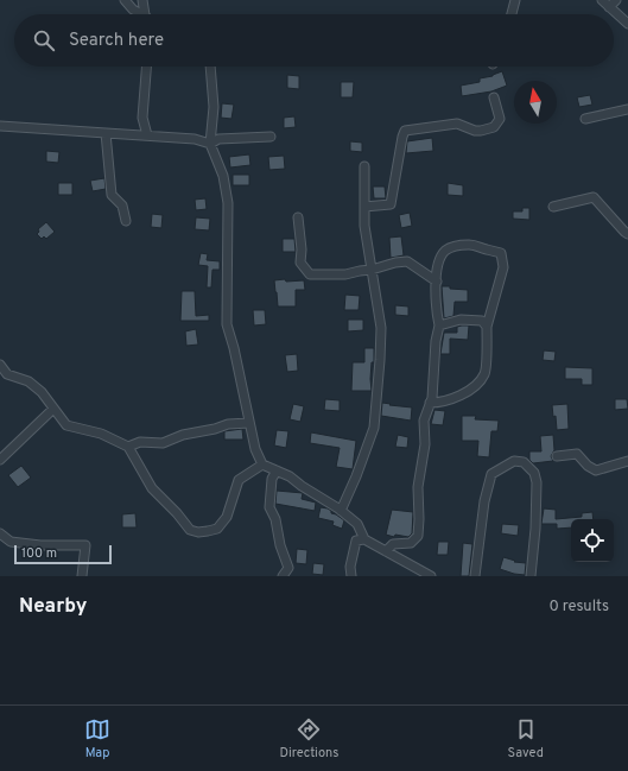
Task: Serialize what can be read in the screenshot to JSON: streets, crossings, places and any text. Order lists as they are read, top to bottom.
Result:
{
  "scale_bar": "100 m",
  "north": "top",
  "page": {
    "search": "Search here",
    "scale": "100 m",
    "heading": ["Nearby", "0 results"],
    "nav": ["Map", "Directions", "Saved"]
  }
}
